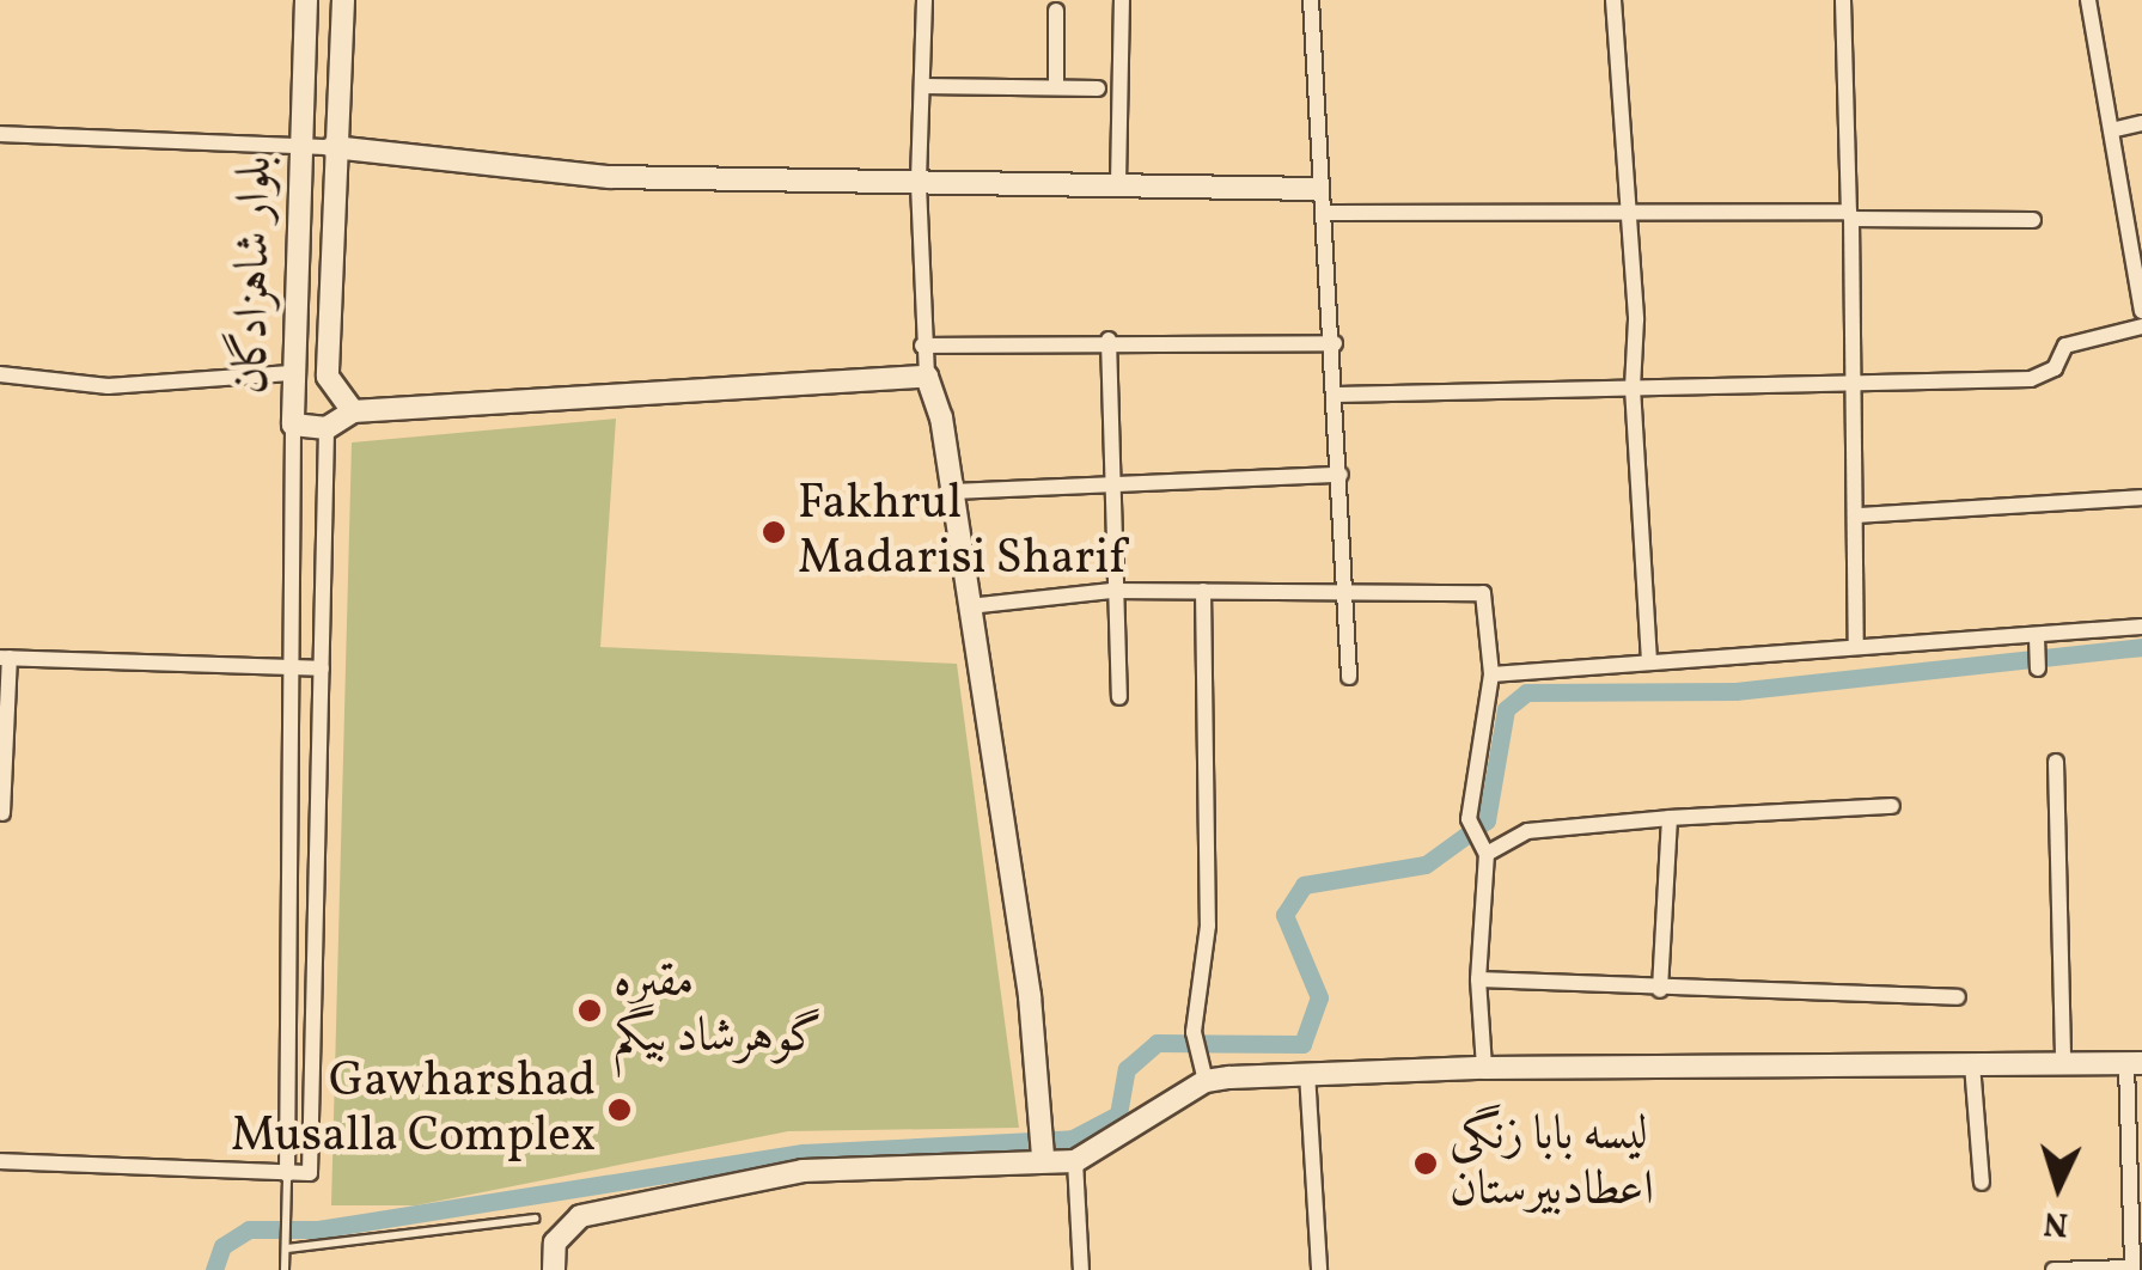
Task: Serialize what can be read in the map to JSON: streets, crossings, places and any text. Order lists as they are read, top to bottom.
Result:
{
  "streets": {
    "main road": ["بلوار شاهزادگان"]
  },
  "places": [
    "Fakhrul Madarisi Sharif",
    "مقبره گوهرشاد بیگم",
    "Gawharshad Musalla Complex",
    "لیسه بابا زنگی اعطادبیرستان"
  ],
  "north": "bottom"
}
